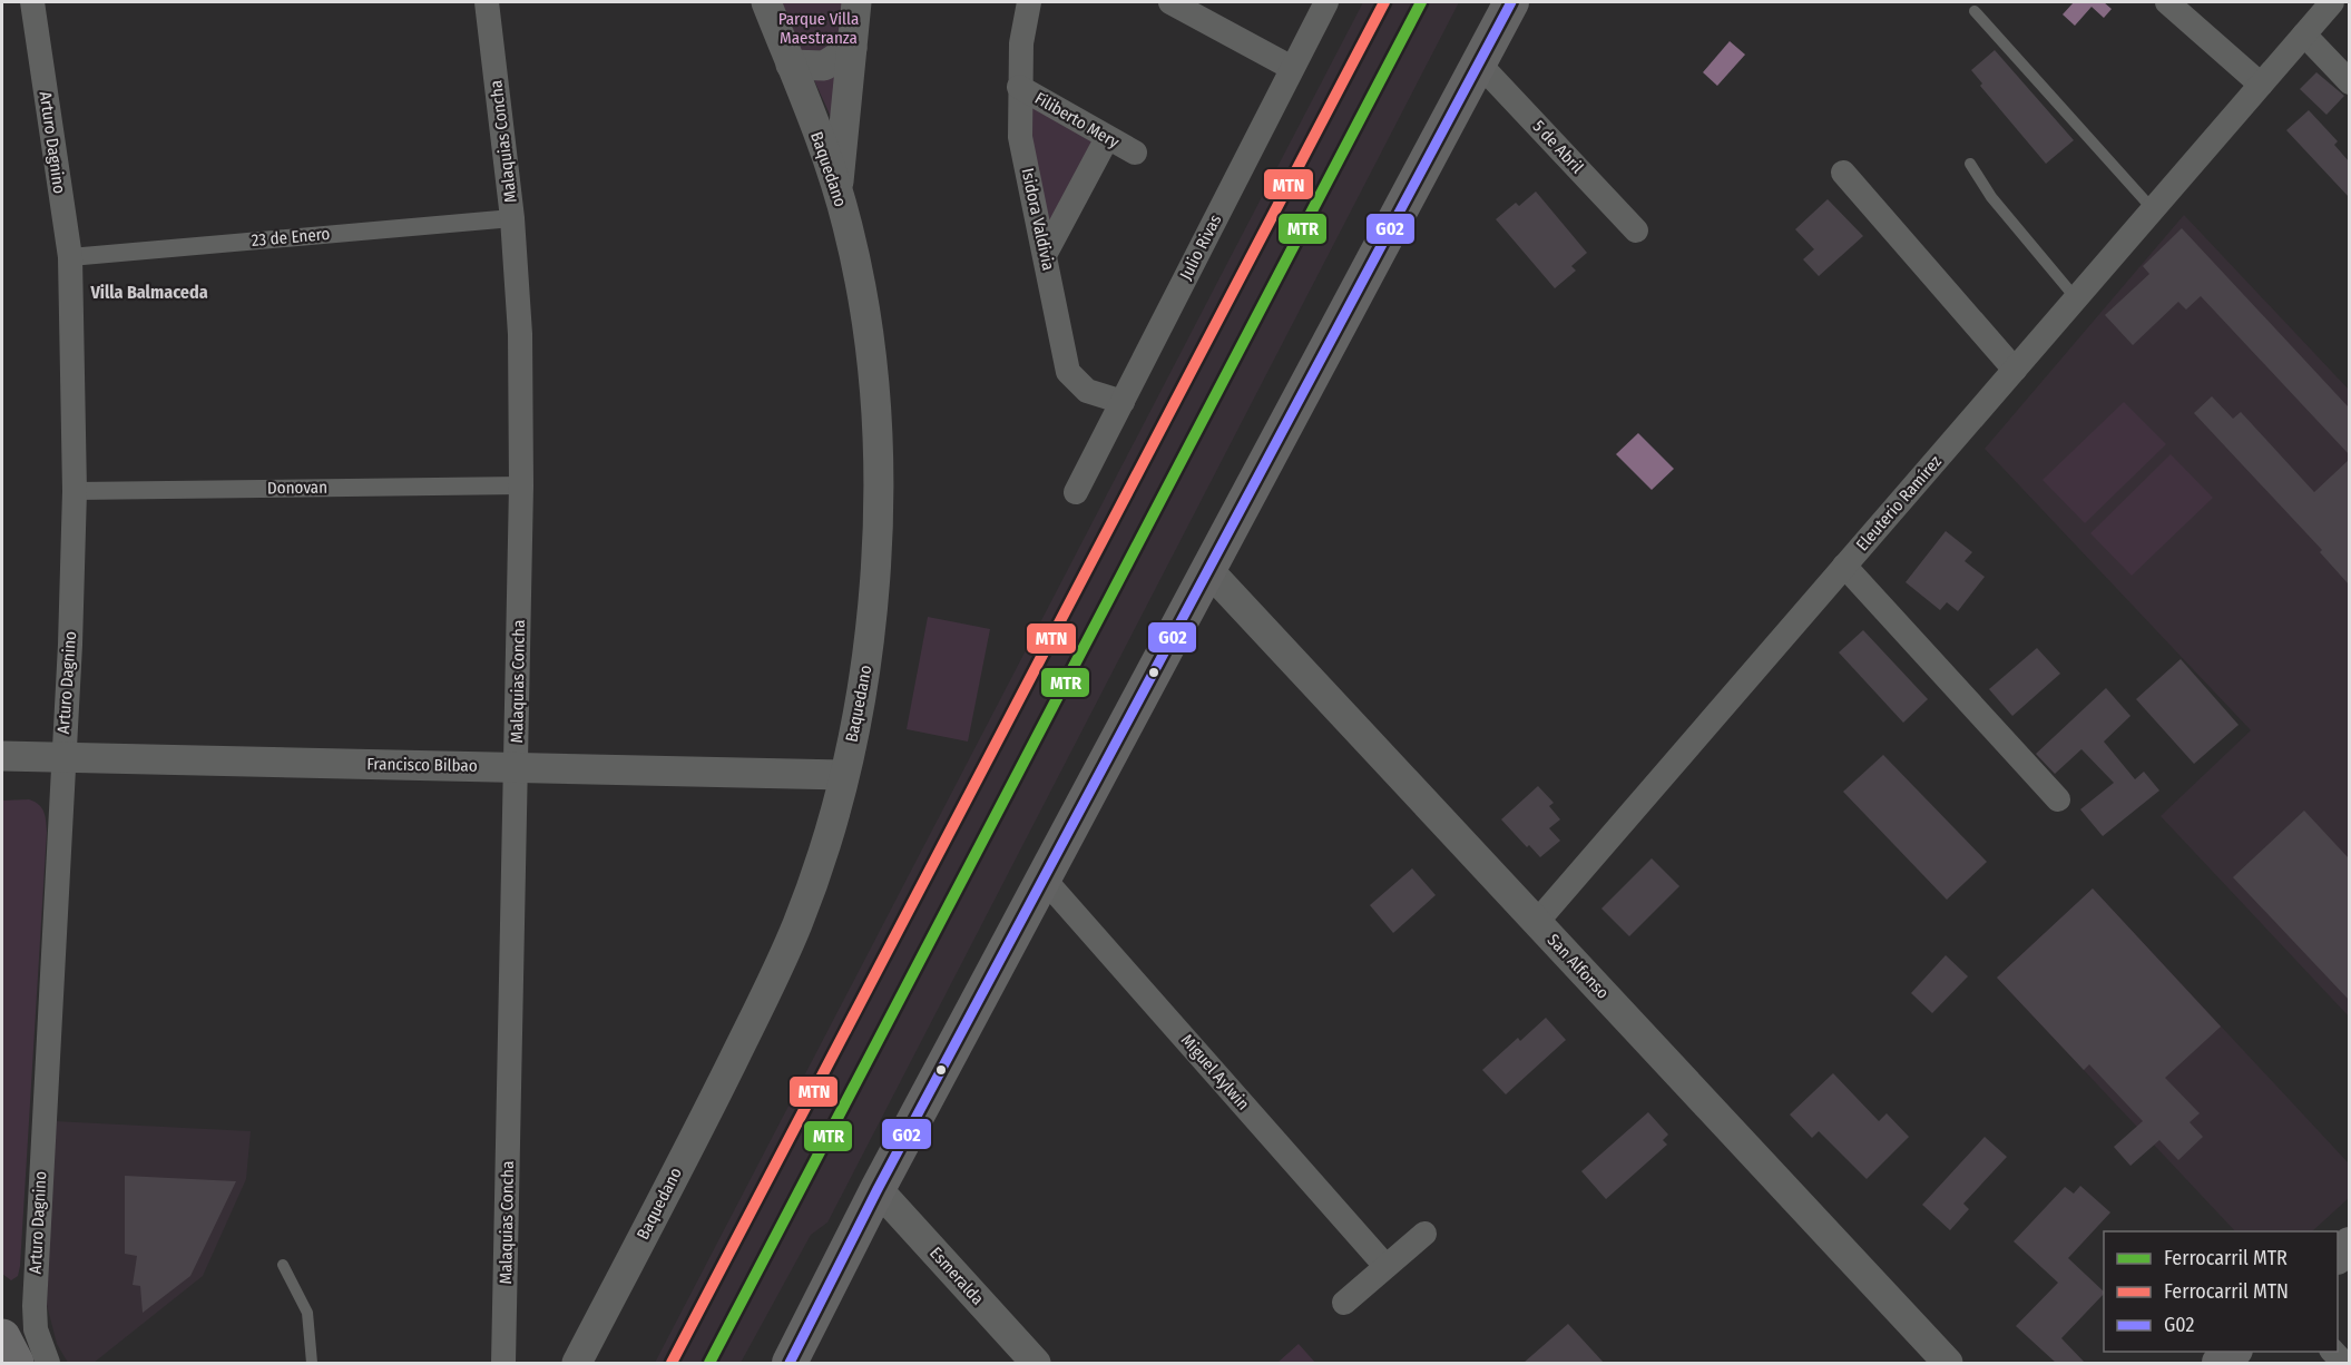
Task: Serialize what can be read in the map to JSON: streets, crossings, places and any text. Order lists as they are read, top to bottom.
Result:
{
  "streets": {
    "street": [
      "Filiberto Mery",
      "Malaquias Concha",
      "Arturo Dagnino",
      "5 de Abril",
      "Baquedano",
      "Isidora Valdivia",
      "23 de Enero",
      "Julio Rivas",
      "Donovan",
      "Eleuterio Ramírez",
      "Francisco Bilbao",
      "San Alfonso",
      "Miguel Aylwin",
      "Esmeralda"
    ]
  },
  "crossings": [
    ["Filiberto Mery", "Isidora Valdivia"],
    ["Malaquias Concha", "23 de Enero"],
    ["Malaquias Concha", "Donovan"],
    ["Malaquias Concha", "Francisco Bilbao"],
    ["Arturo Dagnino", "23 de Enero"],
    ["Arturo Dagnino", "Donovan"],
    ["Arturo Dagnino", "Francisco Bilbao"],
    ["Baquedano", "Francisco Bilbao"],
    ["Isidora Valdivia", "Julio Rivas"],
    ["Eleuterio Ramírez", "San Alfonso"]
  ],
  "districts": ["Villa Balmaceda"],
  "parks": ["Parque Villa Maestranza"],
  "lines": ["rail line MTR", "rail line MTN", "transit line G02"],
  "legend": ["Ferrocarril MTR", "Ferrocarril MTN", "G02"]
}
